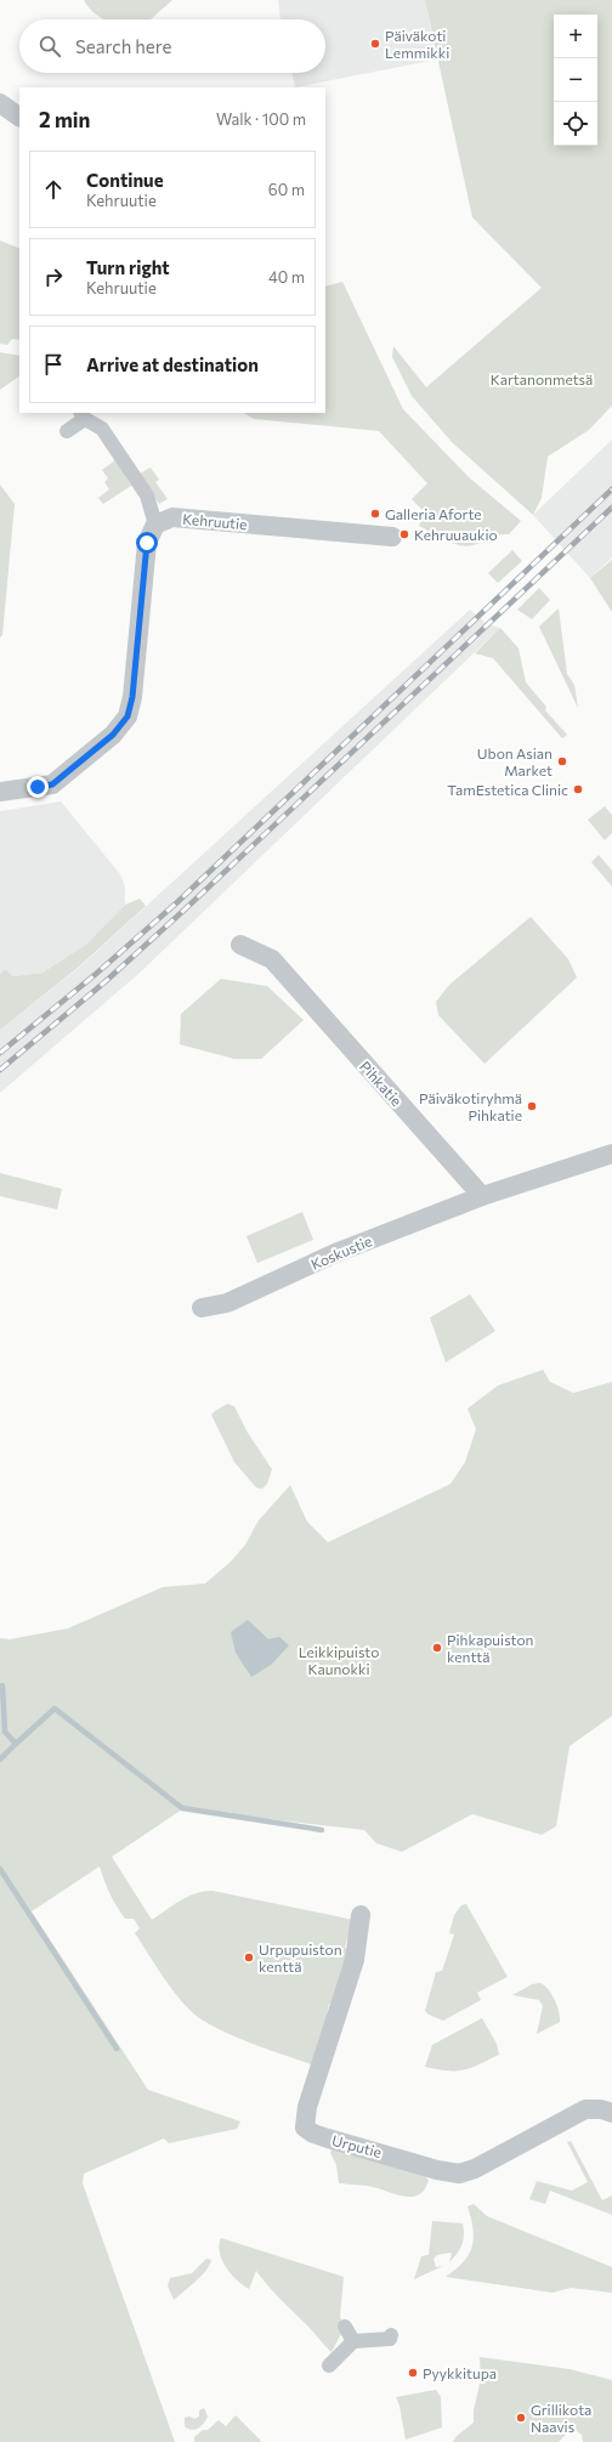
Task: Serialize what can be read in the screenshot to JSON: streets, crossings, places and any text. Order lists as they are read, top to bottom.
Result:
{
  "streets": {
    "street": [
      "Kehruutie",
      "Pihkatie",
      "Koskustie",
      "Urputie"
    ]
  },
  "crossings": [
    ["Pihkatie", "Koskustie"]
  ],
  "parks": ["Kartanonmetsä", "Leikkipuisto Kaunokki"],
  "places": [
    "Päiväkoti Lemmikki",
    "Galleria Aforte",
    "Kehruuaukio",
    "Ubon Asian Market",
    "TamEstetica Clinic",
    "Päiväkotiryhmä Pihkatie",
    "Pihkapuiston kenttä",
    "Urpupuiston kenttä",
    "Pyykkitupa",
    "Grillikota Naavis"
  ],
  "page": {
    "map_buttons": ["+", "−"],
    "search": "Search here",
    "heading": ["2 min", "Walk · 100 m"],
    "list": [
      ["Continue", "Kehruutie", "60 m"],
      ["Turn right", "Kehruutie", "40 m"],
      "Arrive at destination"
    ]
  }
}
